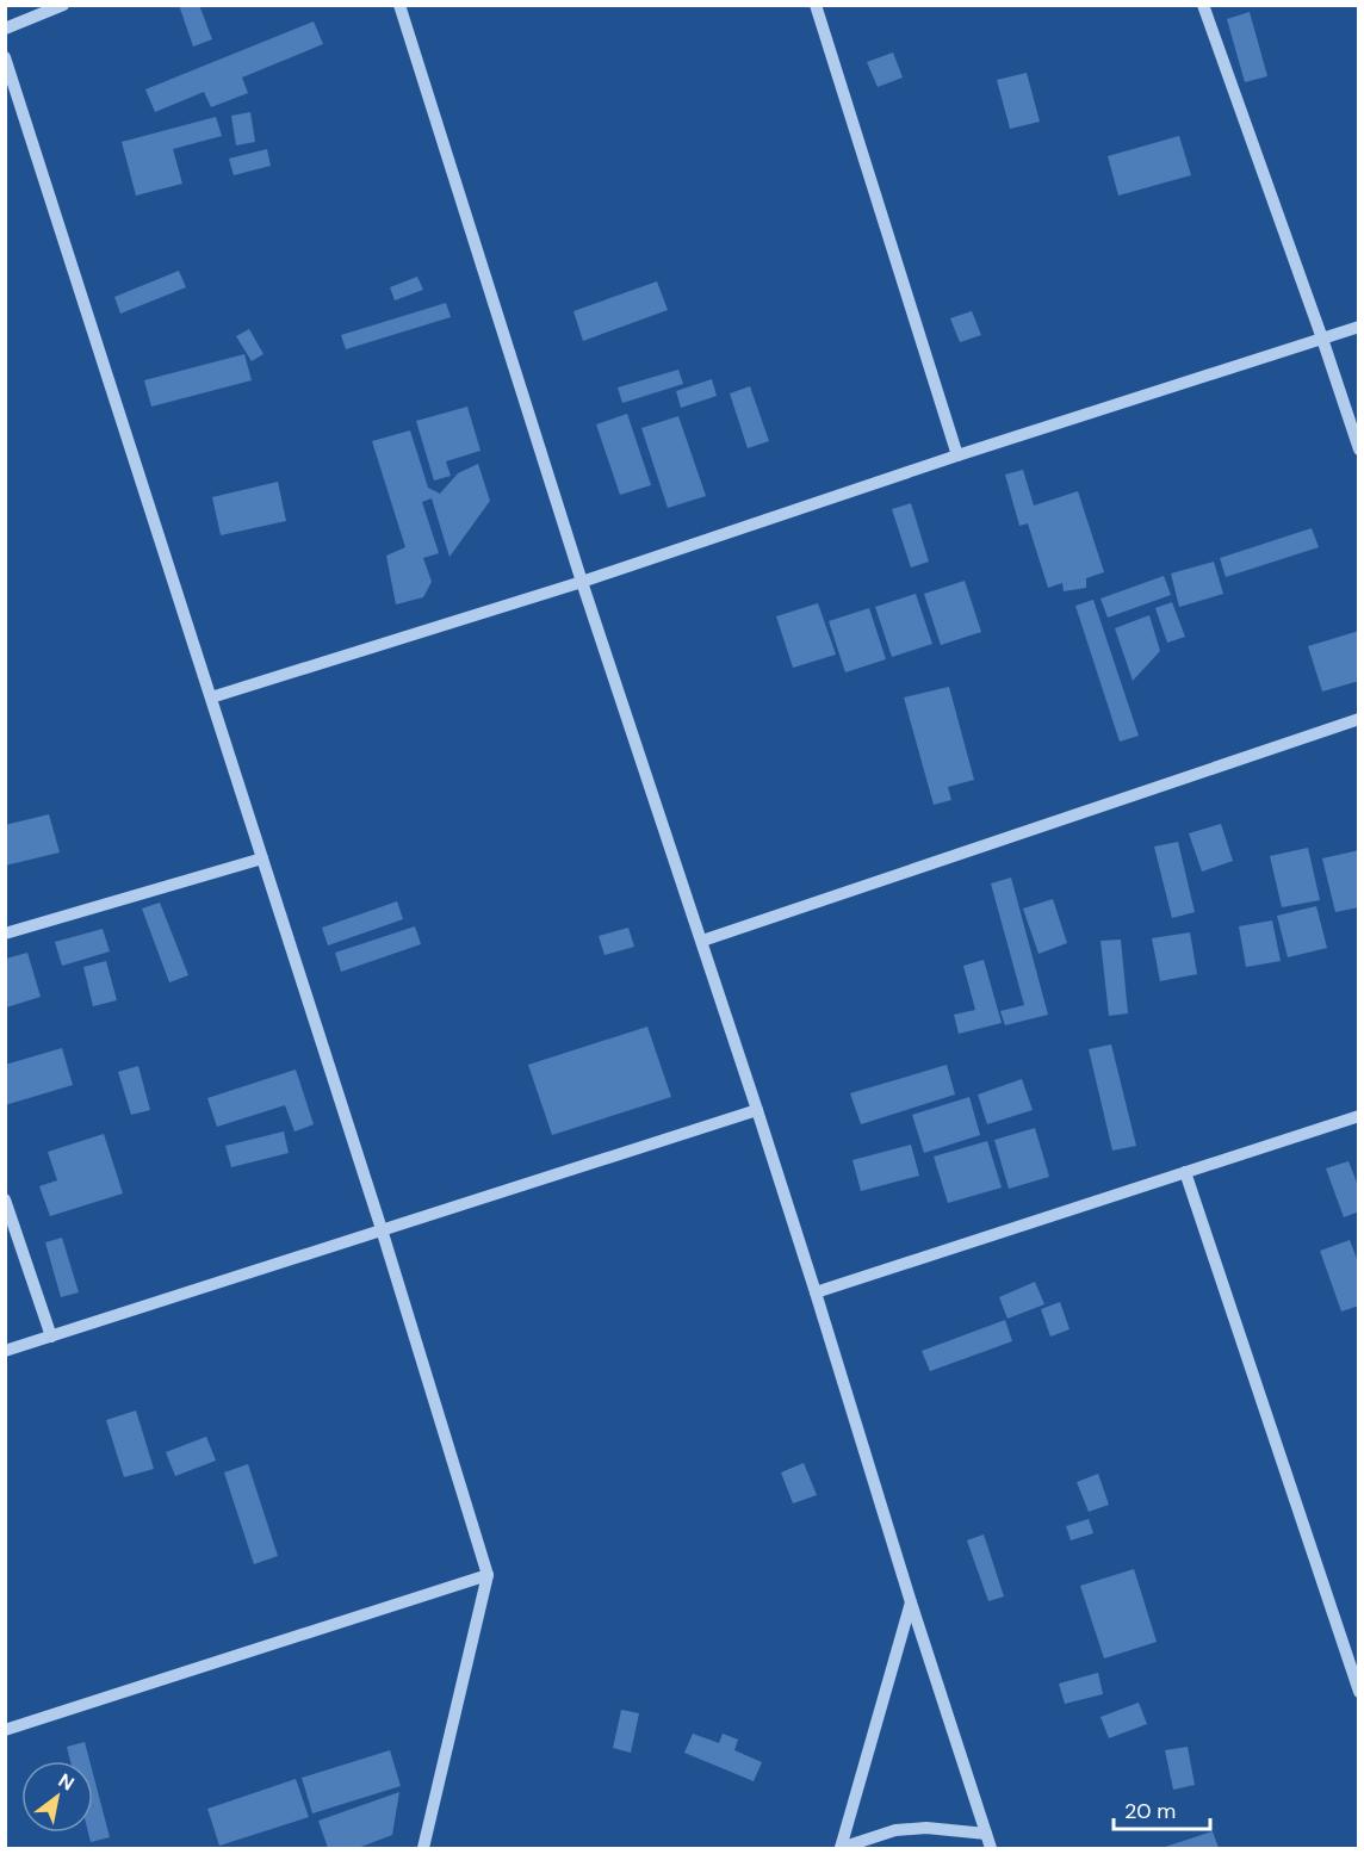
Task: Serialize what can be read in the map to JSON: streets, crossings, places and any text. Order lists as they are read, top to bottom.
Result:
{
  "scale_bar": "20 m",
  "north": "top right"
}
